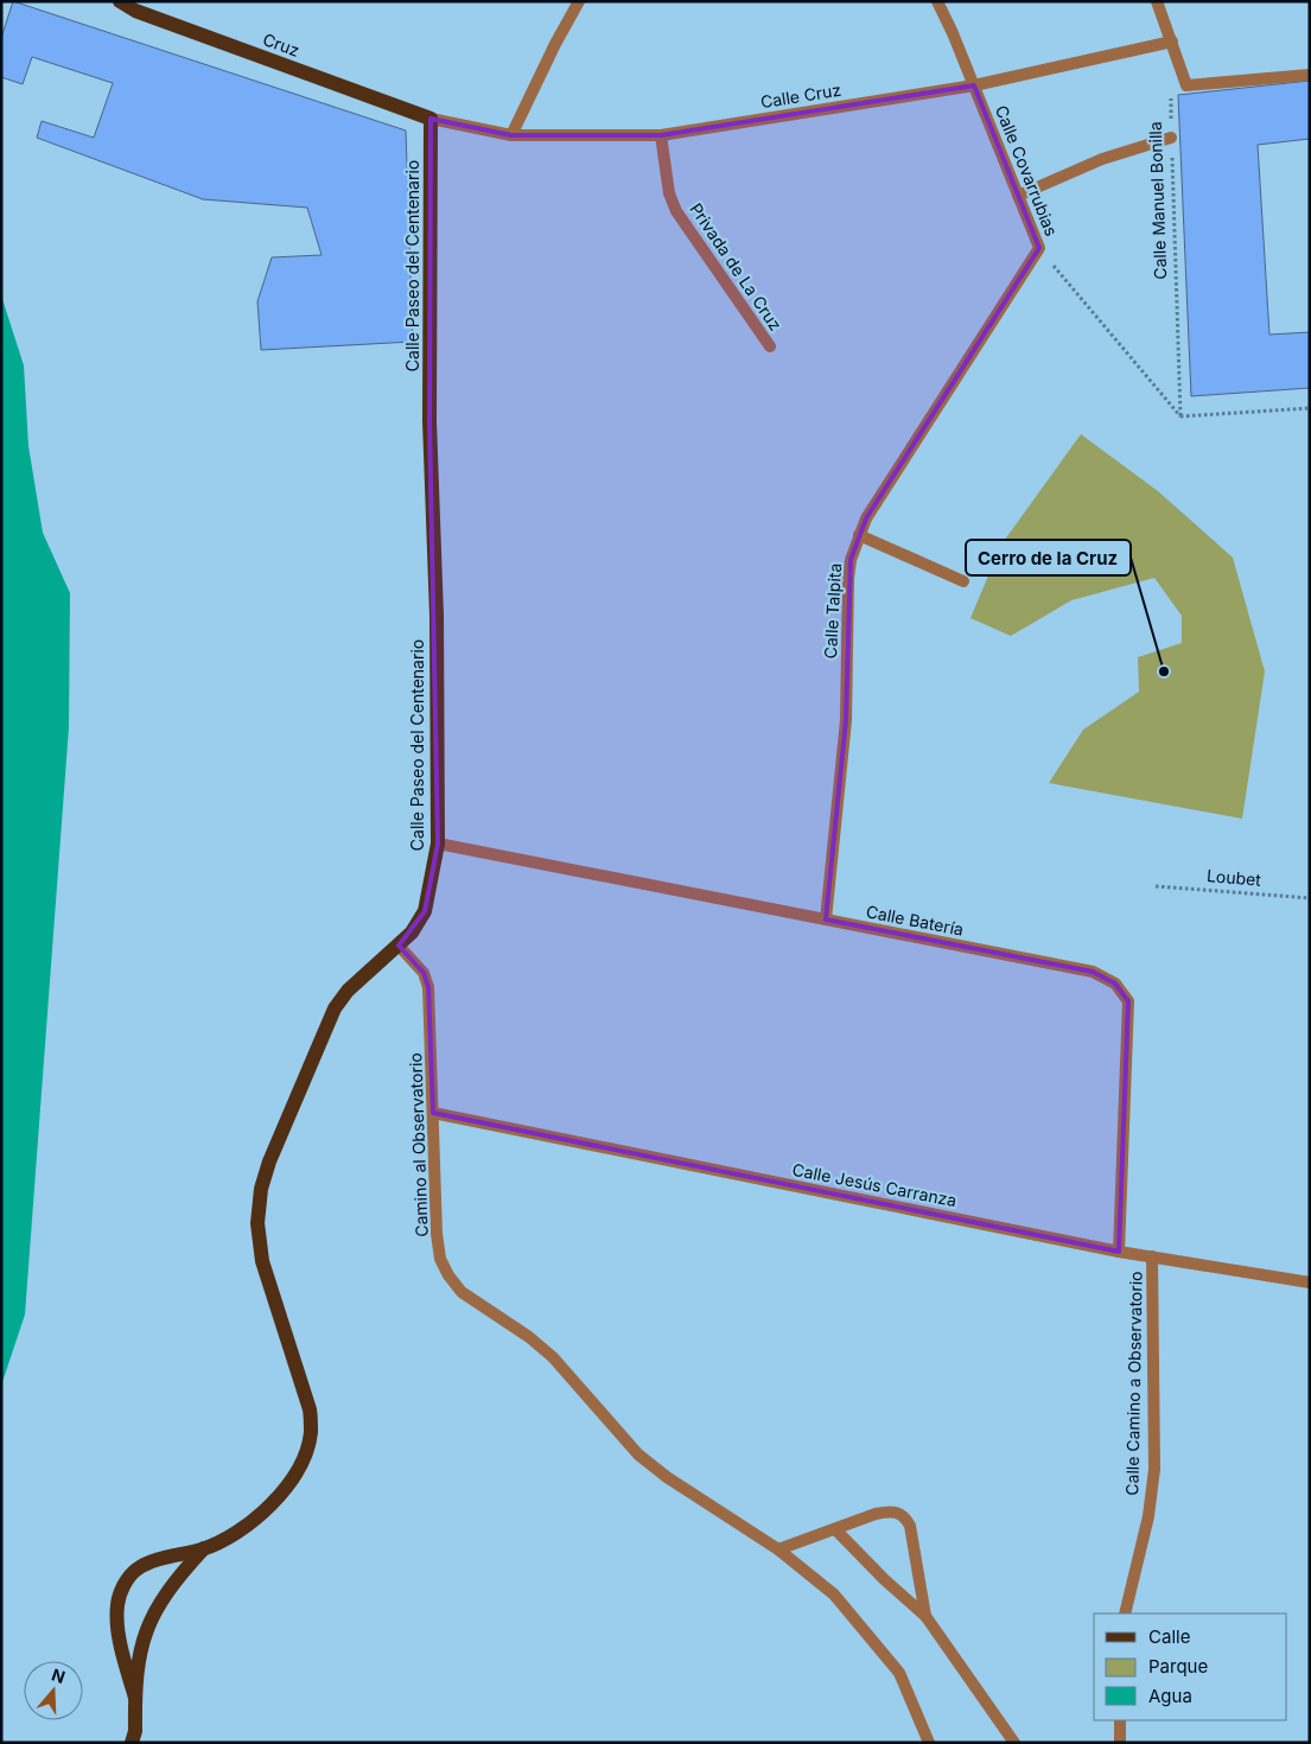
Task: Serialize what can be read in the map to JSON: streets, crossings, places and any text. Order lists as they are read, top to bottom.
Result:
{
  "streets": {
    "main road": ["Cruz", "Calle Paseo del Centenario"],
    "street": [
      "Calle Cruz",
      "Calle Covarrubias",
      "Privada de La Cruz",
      "Calle Talpita",
      "Calle Batería",
      "Camino al Observatorio",
      "Calle Jesús Carranza",
      "Calle Camino a Observatorio"
    ],
    "path": ["Calle Manuel Bonilla", "Loubet"]
  },
  "crossings": [
    ["Cruz", "Calle Cruz"],
    ["Cruz", "Calle Paseo del Centenario"],
    ["Calle Cruz", "Calle Covarrubias"],
    ["Calle Cruz", "Calle Paseo del Centenario"],
    ["Calle Cruz", "Privada de La Cruz"],
    ["Calle Covarrubias", "Calle Manuel Bonilla"],
    ["Calle Covarrubias", "Calle Talpita"],
    ["Calle Paseo del Centenario", "Calle Batería"],
    ["Calle Paseo del Centenario", "Camino al Observatorio"],
    ["Calle Talpita", "Calle Batería"],
    ["Calle Batería", "Calle Jesús Carranza"],
    ["Camino al Observatorio", "Calle Jesús Carranza"],
    ["Calle Jesús Carranza", "Calle Camino a Observatorio"]
  ],
  "places": ["Cerro de la Cruz"],
  "legend": ["Calle", "Parque", "Agua"],
  "north": "top"
}
